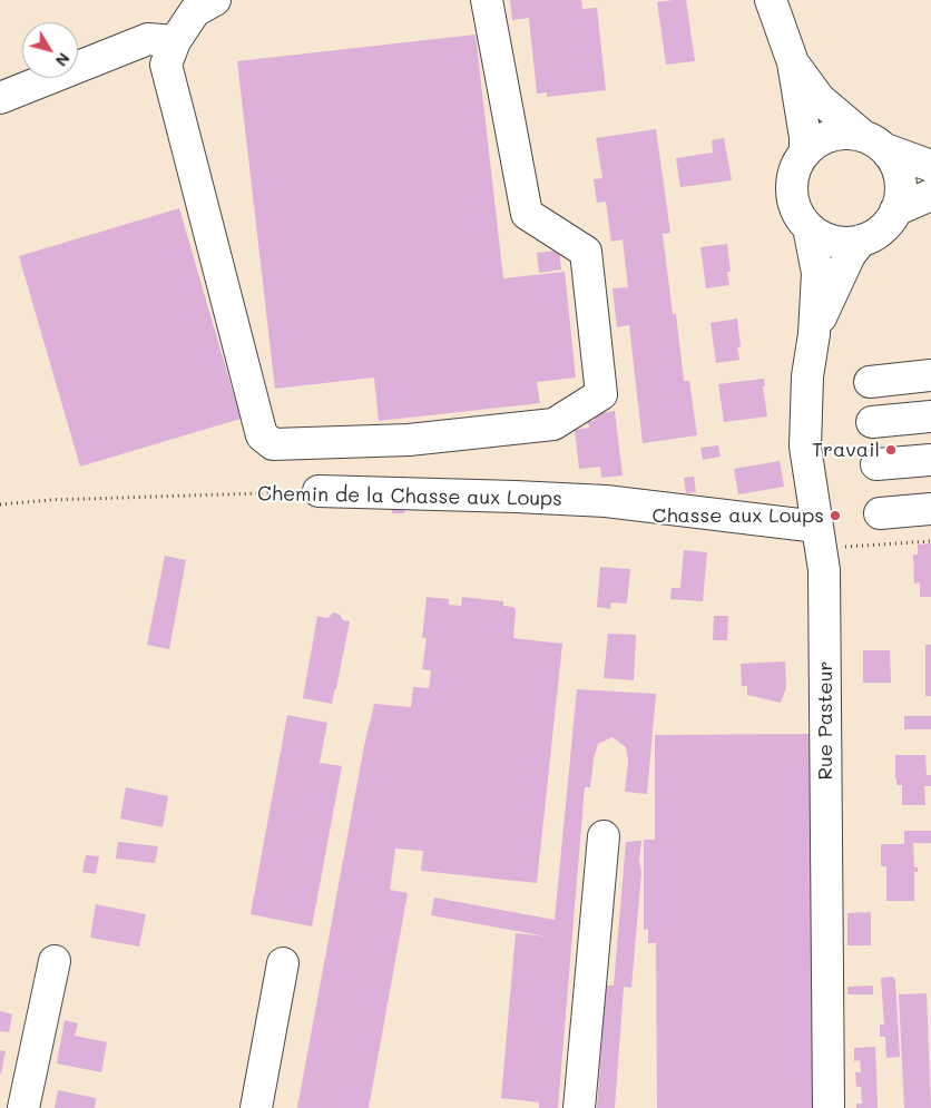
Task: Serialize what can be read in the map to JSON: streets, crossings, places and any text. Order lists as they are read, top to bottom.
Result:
{
  "streets": {
    "street": ["Chemin de la Chasse aux Loups", "Rue Pasteur"]
  },
  "crossings": [
    ["Chemin de la Chasse aux Loups", "Rue Pasteur"]
  ],
  "places": ["Travail", "Chasse aux Loups"],
  "north": "bottom right"
}
